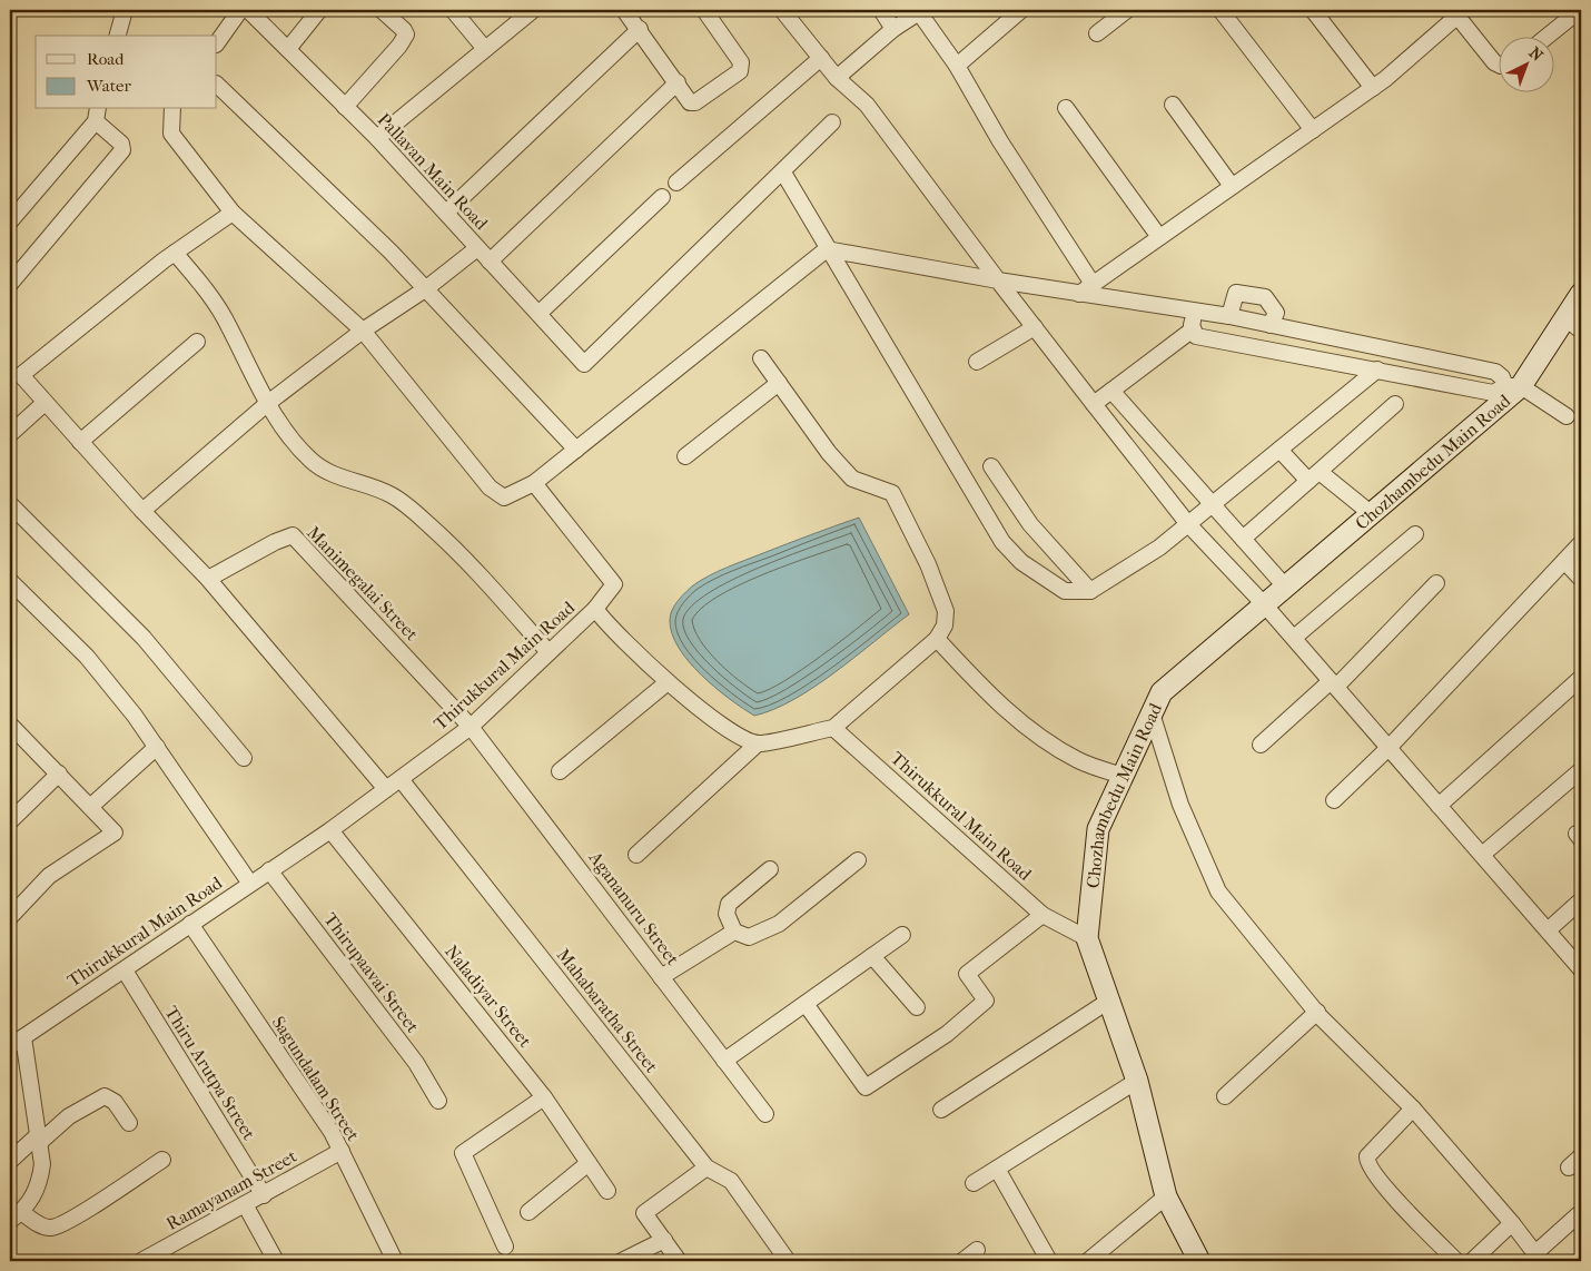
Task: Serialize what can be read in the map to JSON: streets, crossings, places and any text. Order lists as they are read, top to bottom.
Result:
{
  "streets": {
    "street": [
      "Pallavan Main Road",
      "Chozhambedu Main Road",
      "Manimegalai Street",
      "Thirukkural Main Road",
      "Agananuru Street",
      "Thirupaavai Street",
      "Naladiyar Street",
      "Mahabaratha Street",
      "Thiru Arutpa Street",
      "Sagundalam Street",
      "Ramayanam Street"
    ]
  },
  "crossings": [
    ["Chozhambedu Main Road", "Thirukkural Main Road"],
    ["Manimegalai Street", "Thirukkural Main Road"],
    ["Manimegalai Street", "Agananuru Street"],
    ["Thirukkural Main Road", "Agananuru Street"],
    ["Thirukkural Main Road", "Thirupaavai Street"],
    ["Thirukkural Main Road", "Naladiyar Street"],
    ["Thirukkural Main Road", "Mahabaratha Street"],
    ["Thirukkural Main Road", "Thiru Arutpa Street"],
    ["Thirukkural Main Road", "Sagundalam Street"],
    ["Thiru Arutpa Street", "Ramayanam Street"],
    ["Sagundalam Street", "Ramayanam Street"]
  ],
  "legend": ["Road", "Water"],
  "north": "top right"
}
